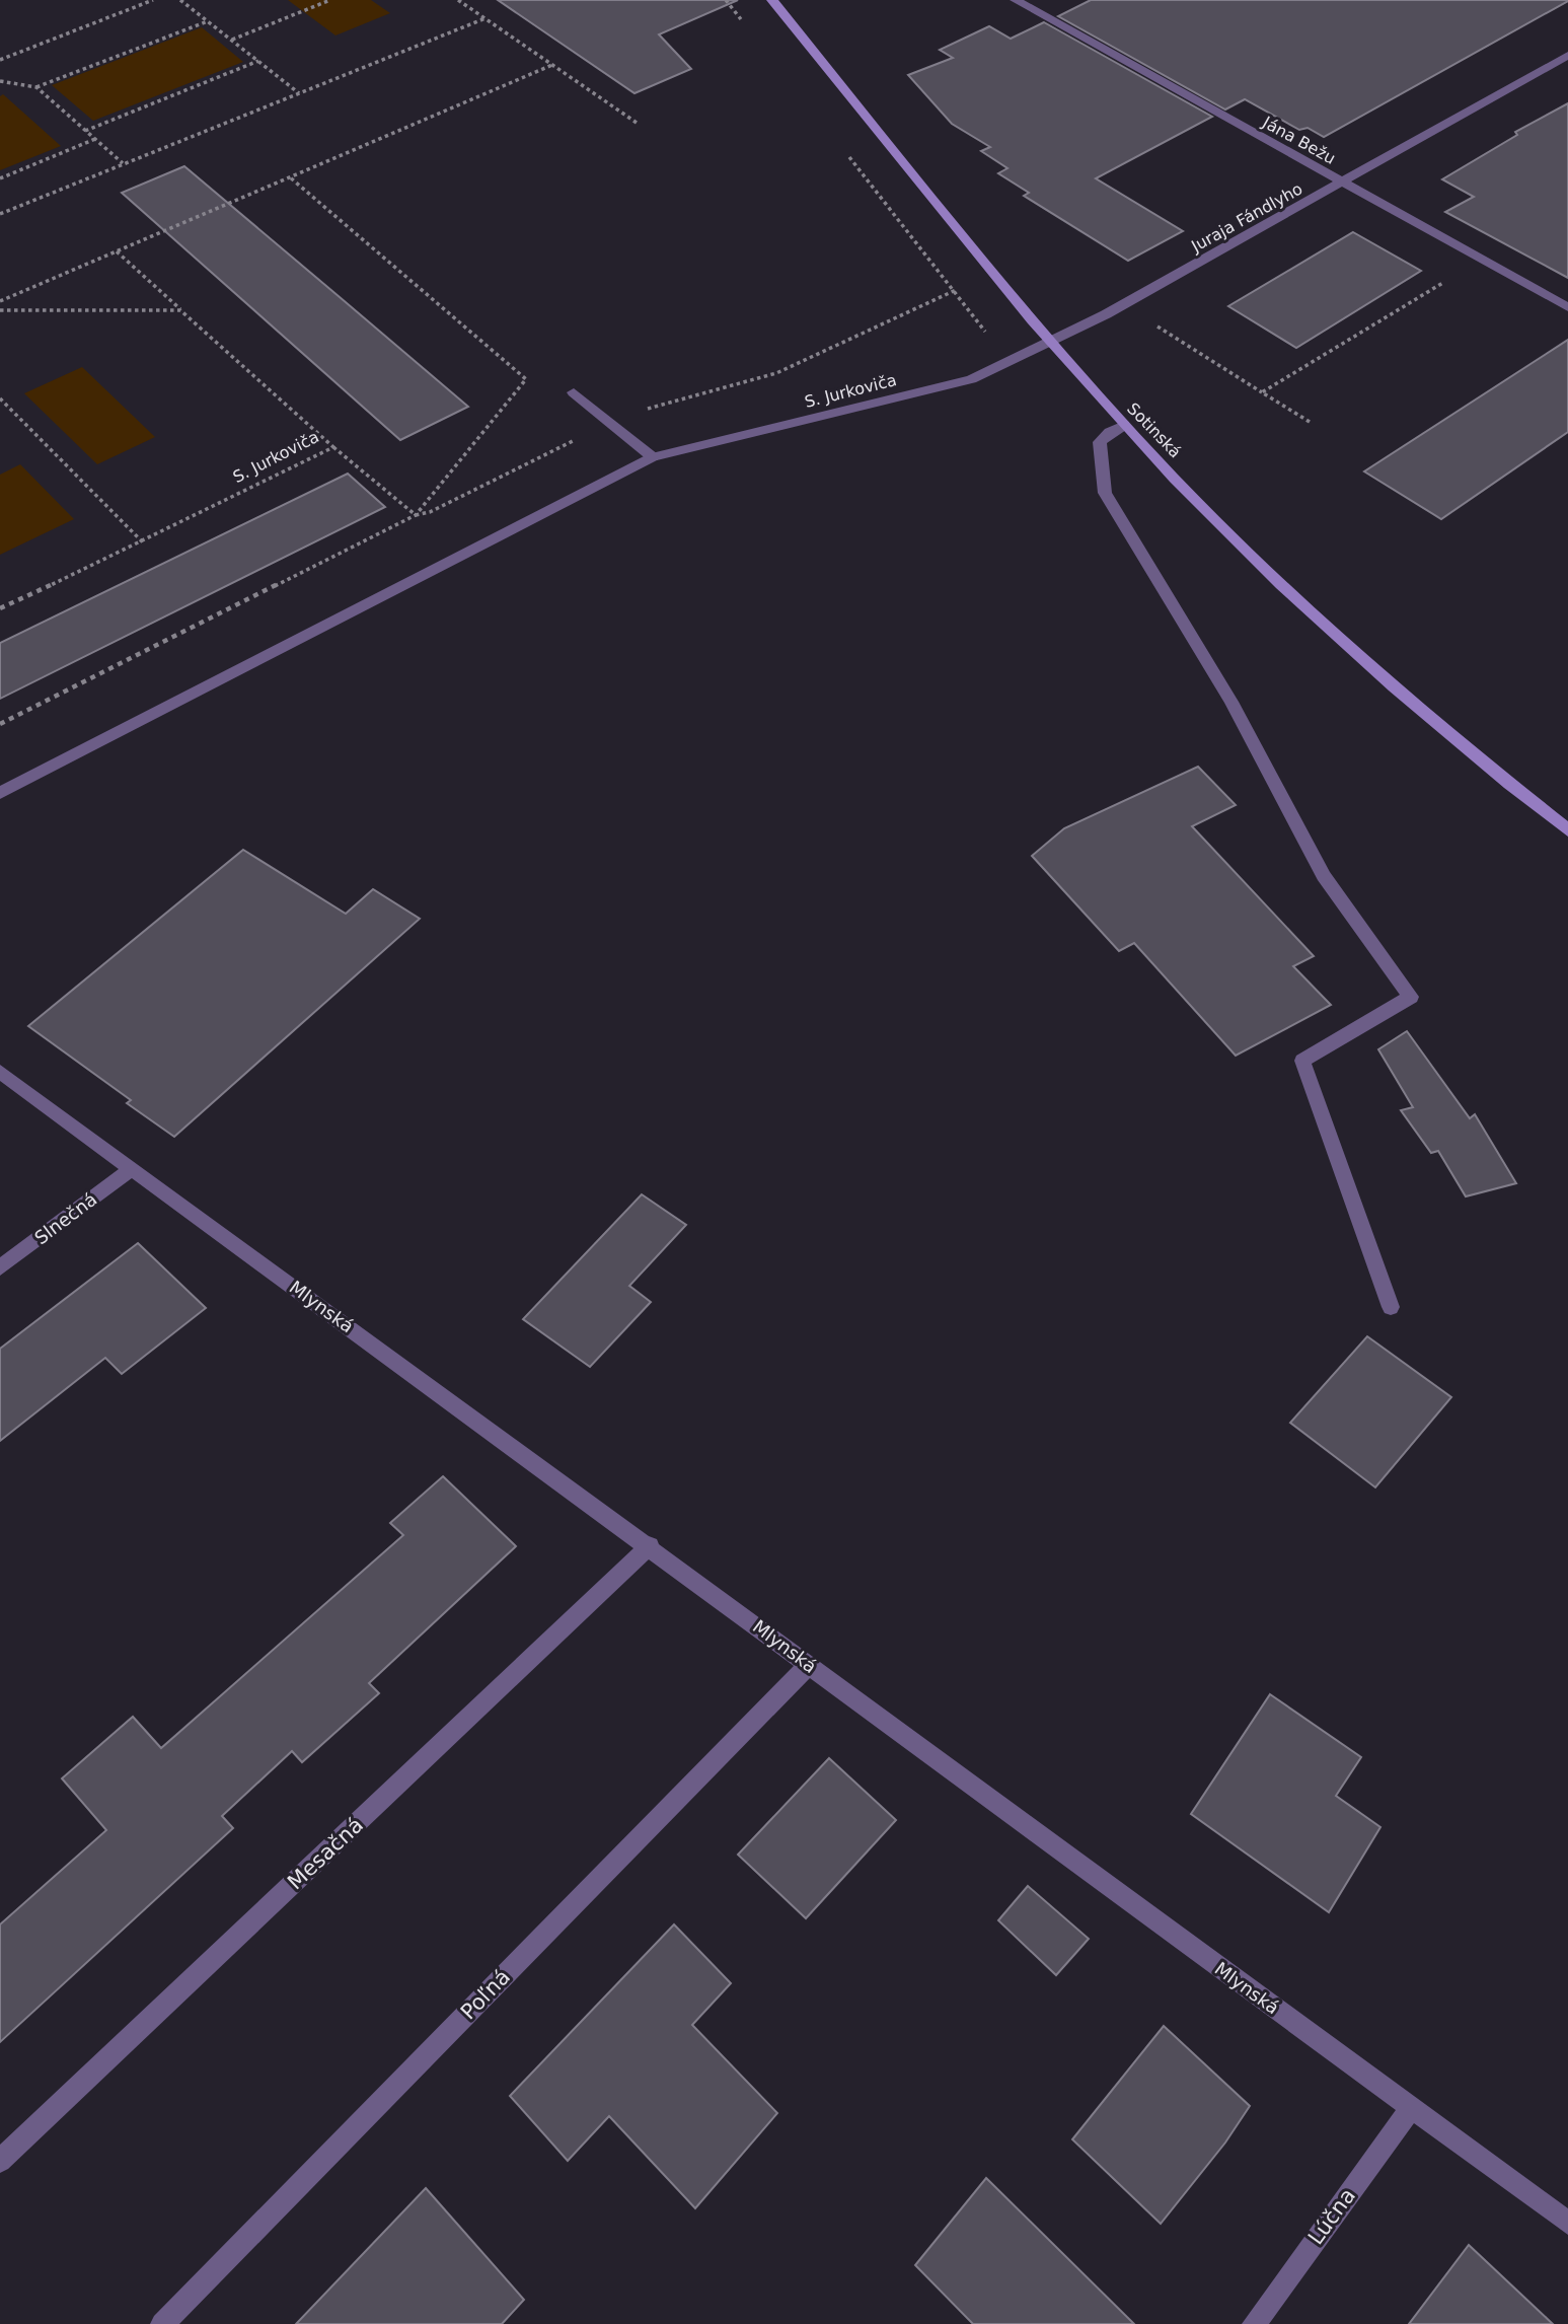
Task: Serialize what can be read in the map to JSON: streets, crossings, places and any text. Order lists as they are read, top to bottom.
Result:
{
  "streets": {
    "main road": ["Sotinská"],
    "street": [
      "Jána Bežu",
      "Juraja Fándlyho",
      "S. Jurkoviča",
      "Slnečná",
      "Mlynská",
      "Mesačná",
      "Poľná",
      "Lúčna"
    ]
  },
  "crossings": [
    ["Jána Bežu", "Juraja Fándlyho"],
    ["Juraja Fándlyho", "S. Jurkoviča"],
    ["Juraja Fándlyho", "Sotinská"],
    ["S. Jurkoviča", "Sotinská"],
    ["Slnečná", "Mlynská"],
    ["Mlynská", "Mesačná"],
    ["Mlynská", "Poľná"],
    ["Mlynská", "Lúčna"]
  ]
}
